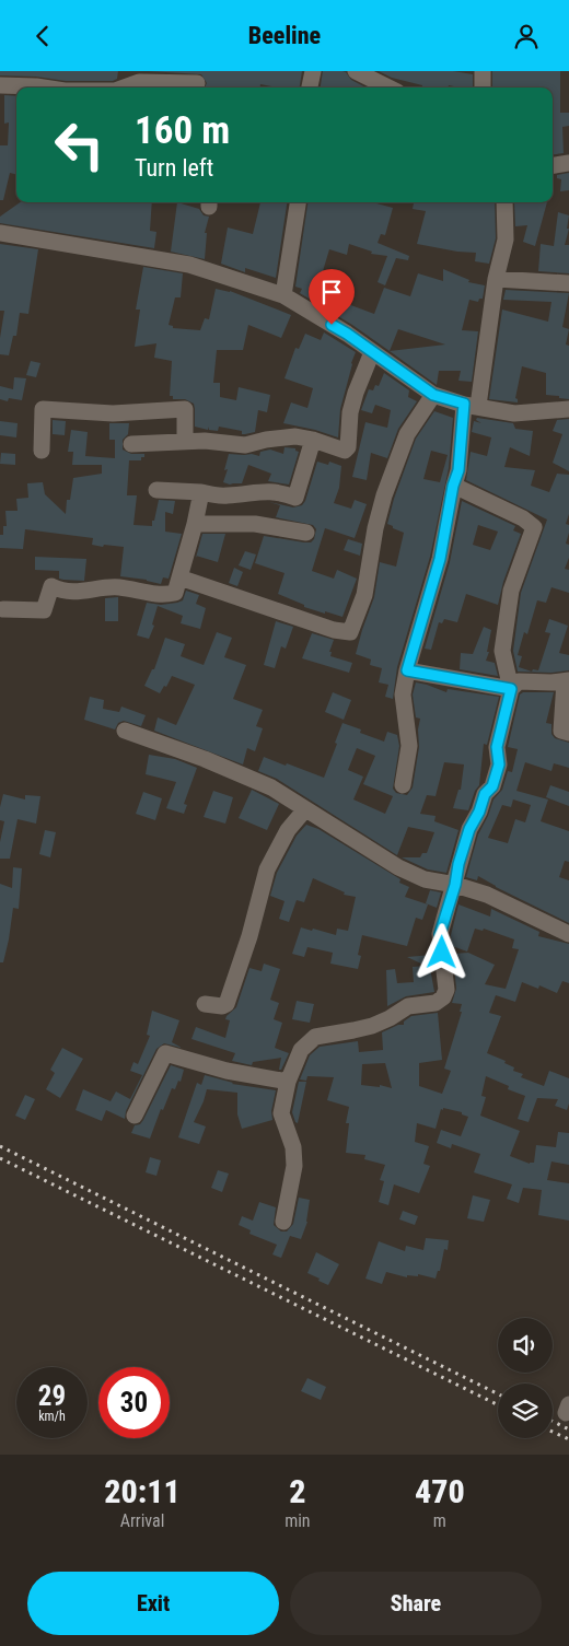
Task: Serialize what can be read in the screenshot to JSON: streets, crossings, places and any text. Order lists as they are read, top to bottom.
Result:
{
  "page": {
    "header": "Beeline",
    "turn": ["160 m", "Turn left"],
    "speed": "29 km/h",
    "limit": "30",
    "eta": [
      "20:11",
      "Arrival",
      "2",
      "min",
      "470",
      "m"
    ],
    "buttons": ["Exit", "Share"]
  }
}
